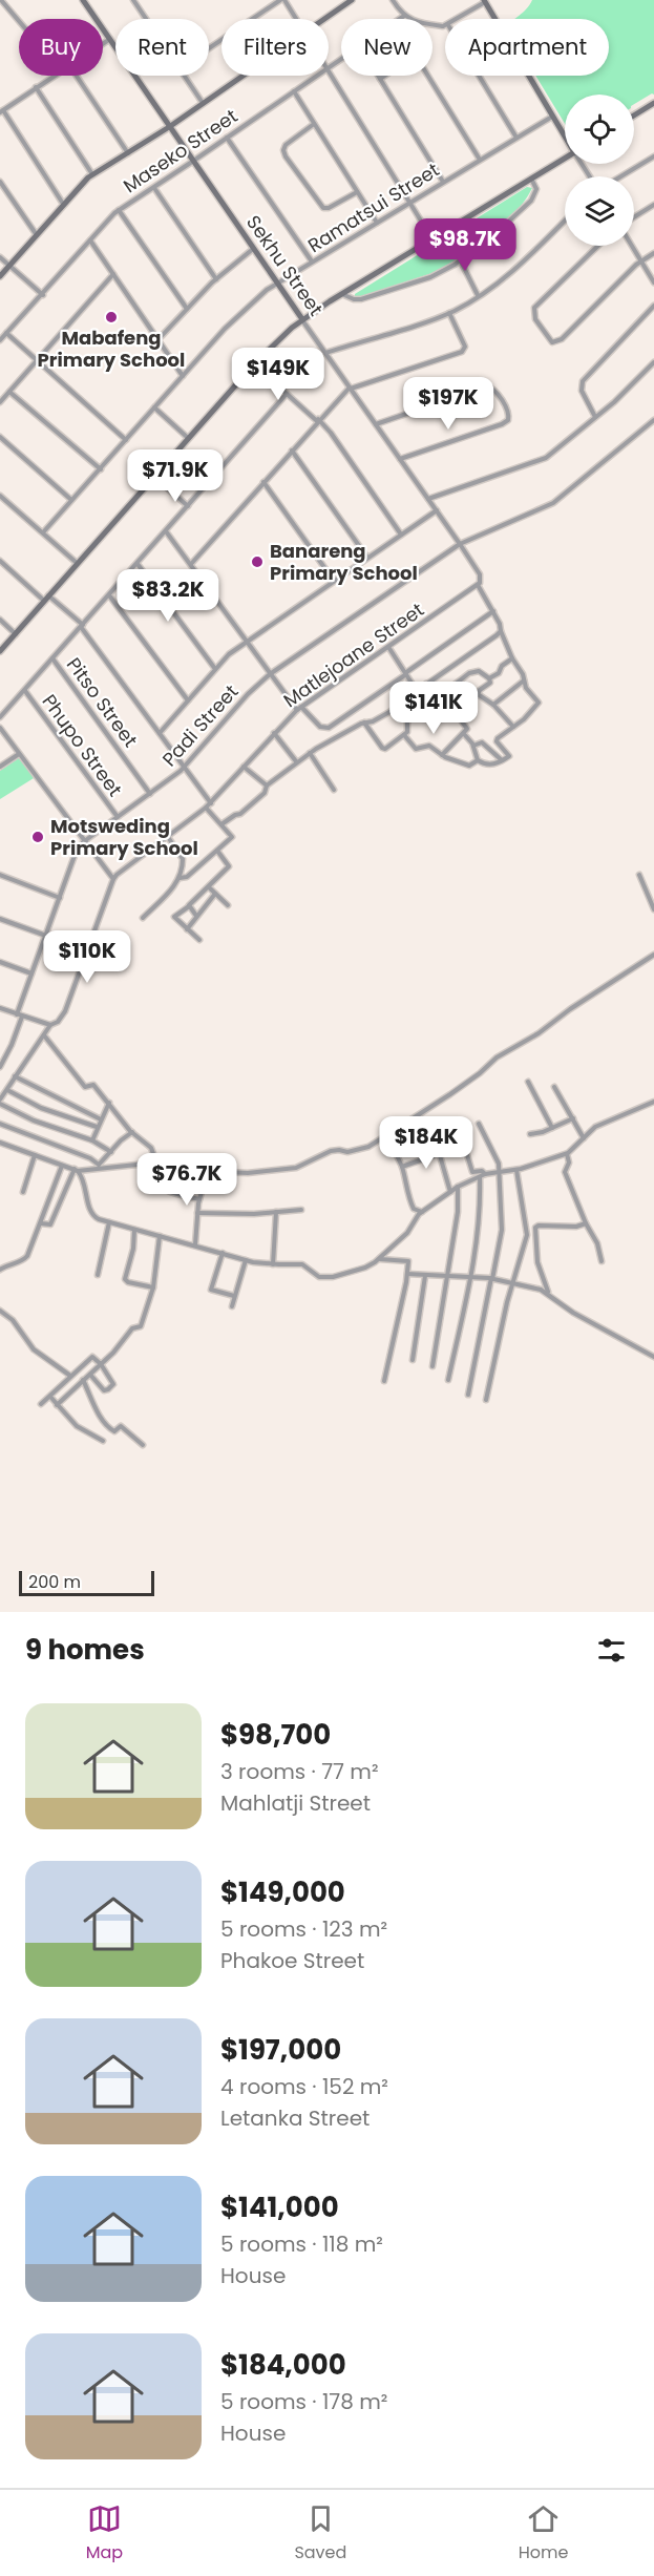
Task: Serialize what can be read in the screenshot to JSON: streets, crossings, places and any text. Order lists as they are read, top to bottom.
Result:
{
  "streets": {
    "street": [
      "Maseko Street",
      "Ramatsui Street",
      "Sekhu Street",
      "Matlejoane Street",
      "Pitso Street",
      "Padi Street",
      "Phupo Street"
    ]
  },
  "crossings": [
    ["Maseko Street", "Sekhu Street"],
    ["Ramatsui Street", "Sekhu Street"],
    ["Sekhu Street", "Matlejoane Street"],
    ["Sekhu Street", "Padi Street"],
    ["Pitso Street", "Padi Street"],
    ["Padi Street", "Phupo Street"]
  ],
  "places": ["Mabafeng Primary School", "Banareng Primary School", "Motsweding Primary School"],
  "scale_bar": "200 m",
  "page": {
    "chip": [
      "Buy",
      "Rent",
      "Filters",
      "New",
      "Apartment"
    ],
    "price": [
      "$98.7K",
      "$149K",
      "$197K",
      "$71.9K",
      "$83.2K",
      "$141K",
      "$110K",
      "$184K",
      "$76.7K"
    ],
    "scale": "200 m",
    "heading": "9 homes",
    "list": [
      {
        "name": "$98,700",
        "note": "3 rooms · 77 m² · Mahlatji Street"
      },
      {
        "name": "$149,000",
        "note": "5 rooms · 123 m² · Phakoe Street"
      },
      {
        "name": "$197,000",
        "note": "4 rooms · 152 m² · Letanka Street"
      },
      {
        "name": "$141,000",
        "note": "5 rooms · 118 m² · House"
      },
      {
        "name": "$184,000",
        "note": "5 rooms · 178 m² · House"
      }
    ],
    "tabs": ["Map", "Saved", "Home"]
  }
}
